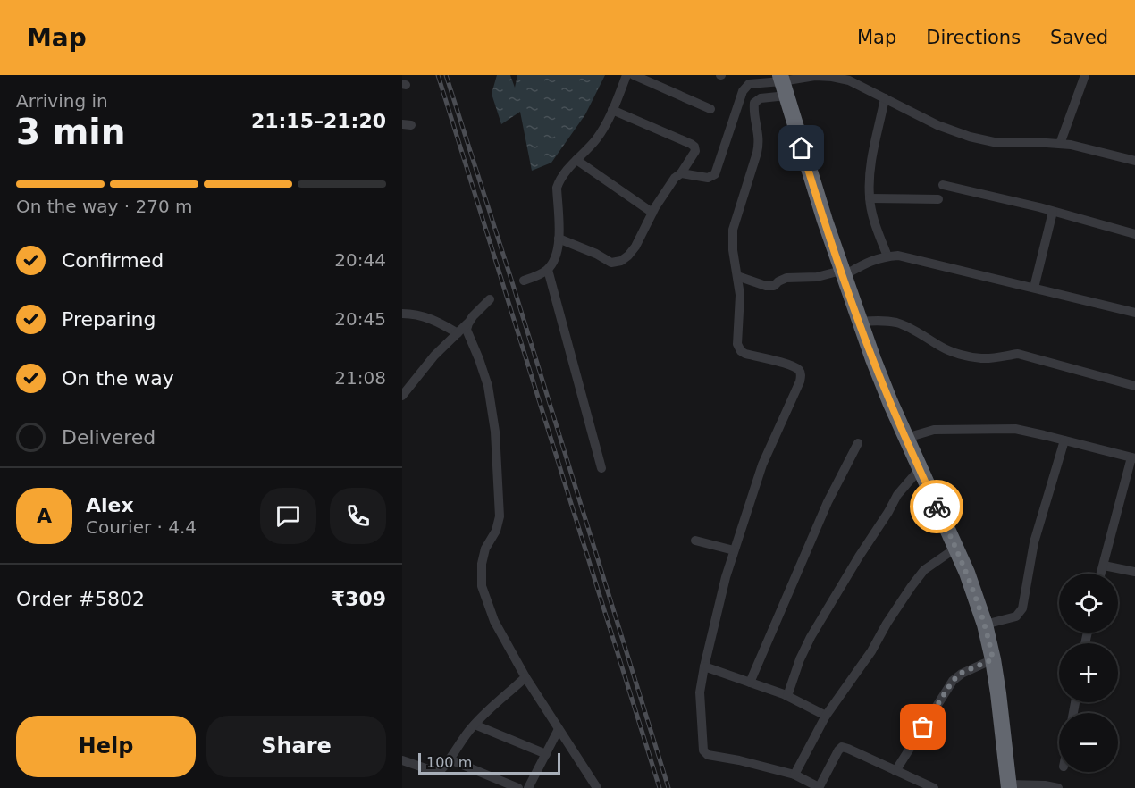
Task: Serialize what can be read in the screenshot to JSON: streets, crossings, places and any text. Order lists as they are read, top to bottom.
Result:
{
  "scale_bar": "100 m",
  "page": {
    "header": "Map",
    "nav": ["Map", "Directions", "Saved"],
    "heading": ["3 min", "Arriving in", "21:15–21:20"],
    "panel": [
      "Alex",
      "Courier · 4.4",
      "Order #5802",
      "₹309"
    ],
    "bar": "On the way · 270 m",
    "list": [
      ["Confirmed", "20:44"],
      ["Preparing", "20:45"],
      ["On the way", "21:08"],
      "Delivered"
    ],
    "round": "A",
    "map_buttons": ["+", "−"],
    "buttons": ["Help", "Share"],
    "scale": "100 m"
  }
}
